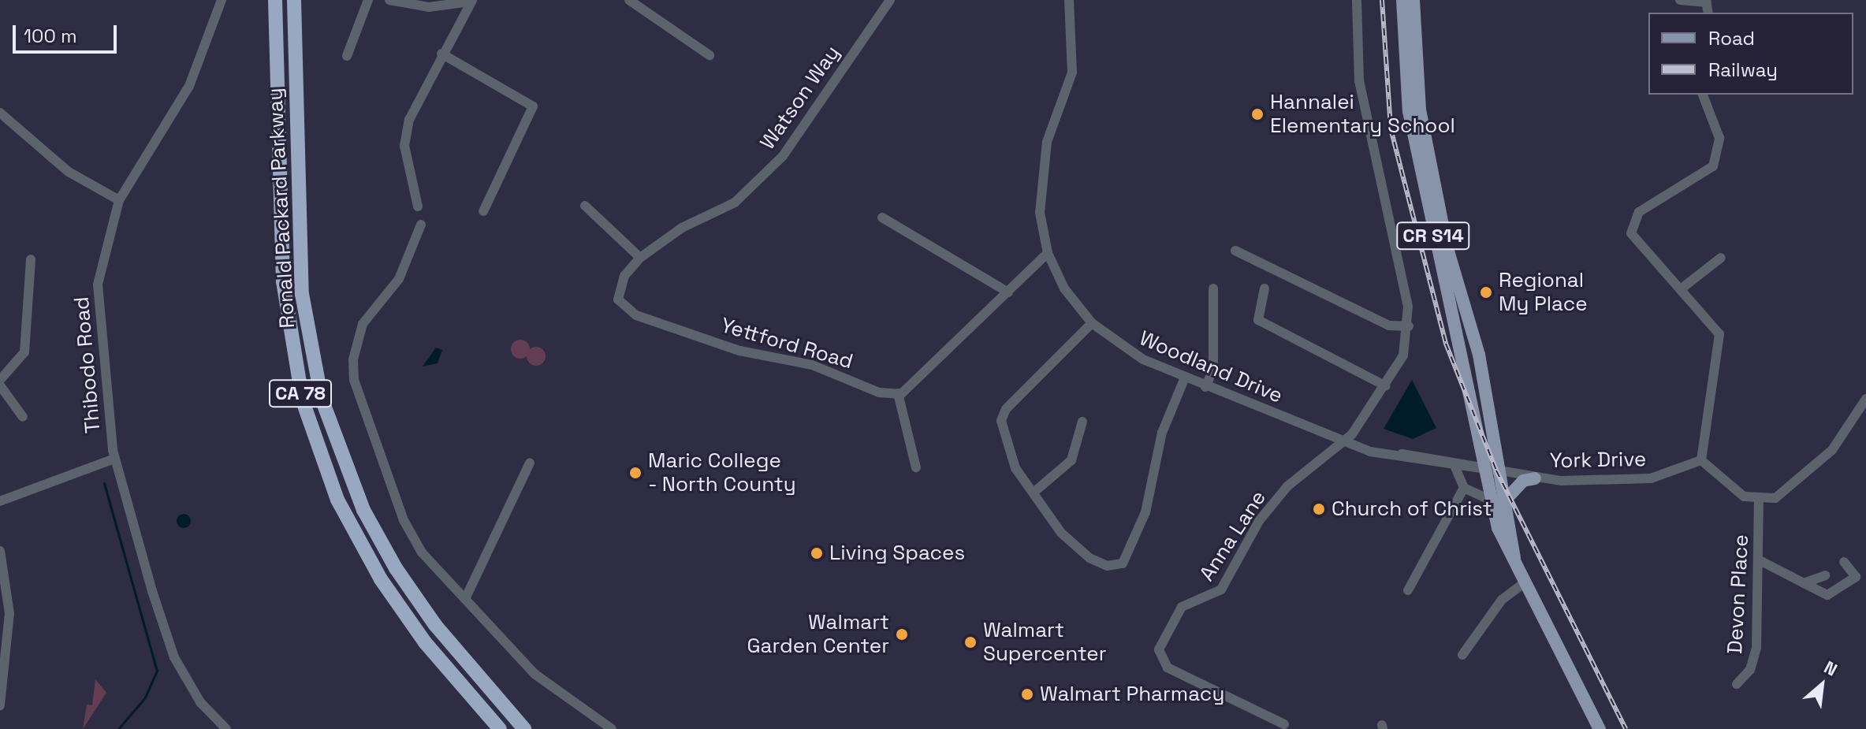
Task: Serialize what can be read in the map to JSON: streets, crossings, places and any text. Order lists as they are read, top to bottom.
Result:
{
  "streets": {
    "highway": ["Ronald Packard Parkway", "CA 78"],
    "main road": ["CR S14"],
    "street": [
      "Watson Way",
      "Yettford Road",
      "Thibodo Road",
      "Woodland Drive",
      "York Drive",
      "Anna Lane",
      "Devon Place"
    ]
  },
  "crossings": [
    ["Watson Way", "Yettford Road"],
    ["CR S14", "Woodland Drive"],
    ["CR S14", "York Drive"],
    ["Woodland Drive", "York Drive"],
    ["Woodland Drive", "Anna Lane"]
  ],
  "places": [
    "Hannalei Elementary School",
    "Regional My Place",
    "Maric College - North County",
    "Church of Christ",
    "Living Spaces",
    "Walmart Garden Center",
    "Walmart Supercenter",
    "Walmart Pharmacy"
  ],
  "legend": ["Road", "Railway"],
  "scale_bar": "100 m",
  "north": "top right"
}
